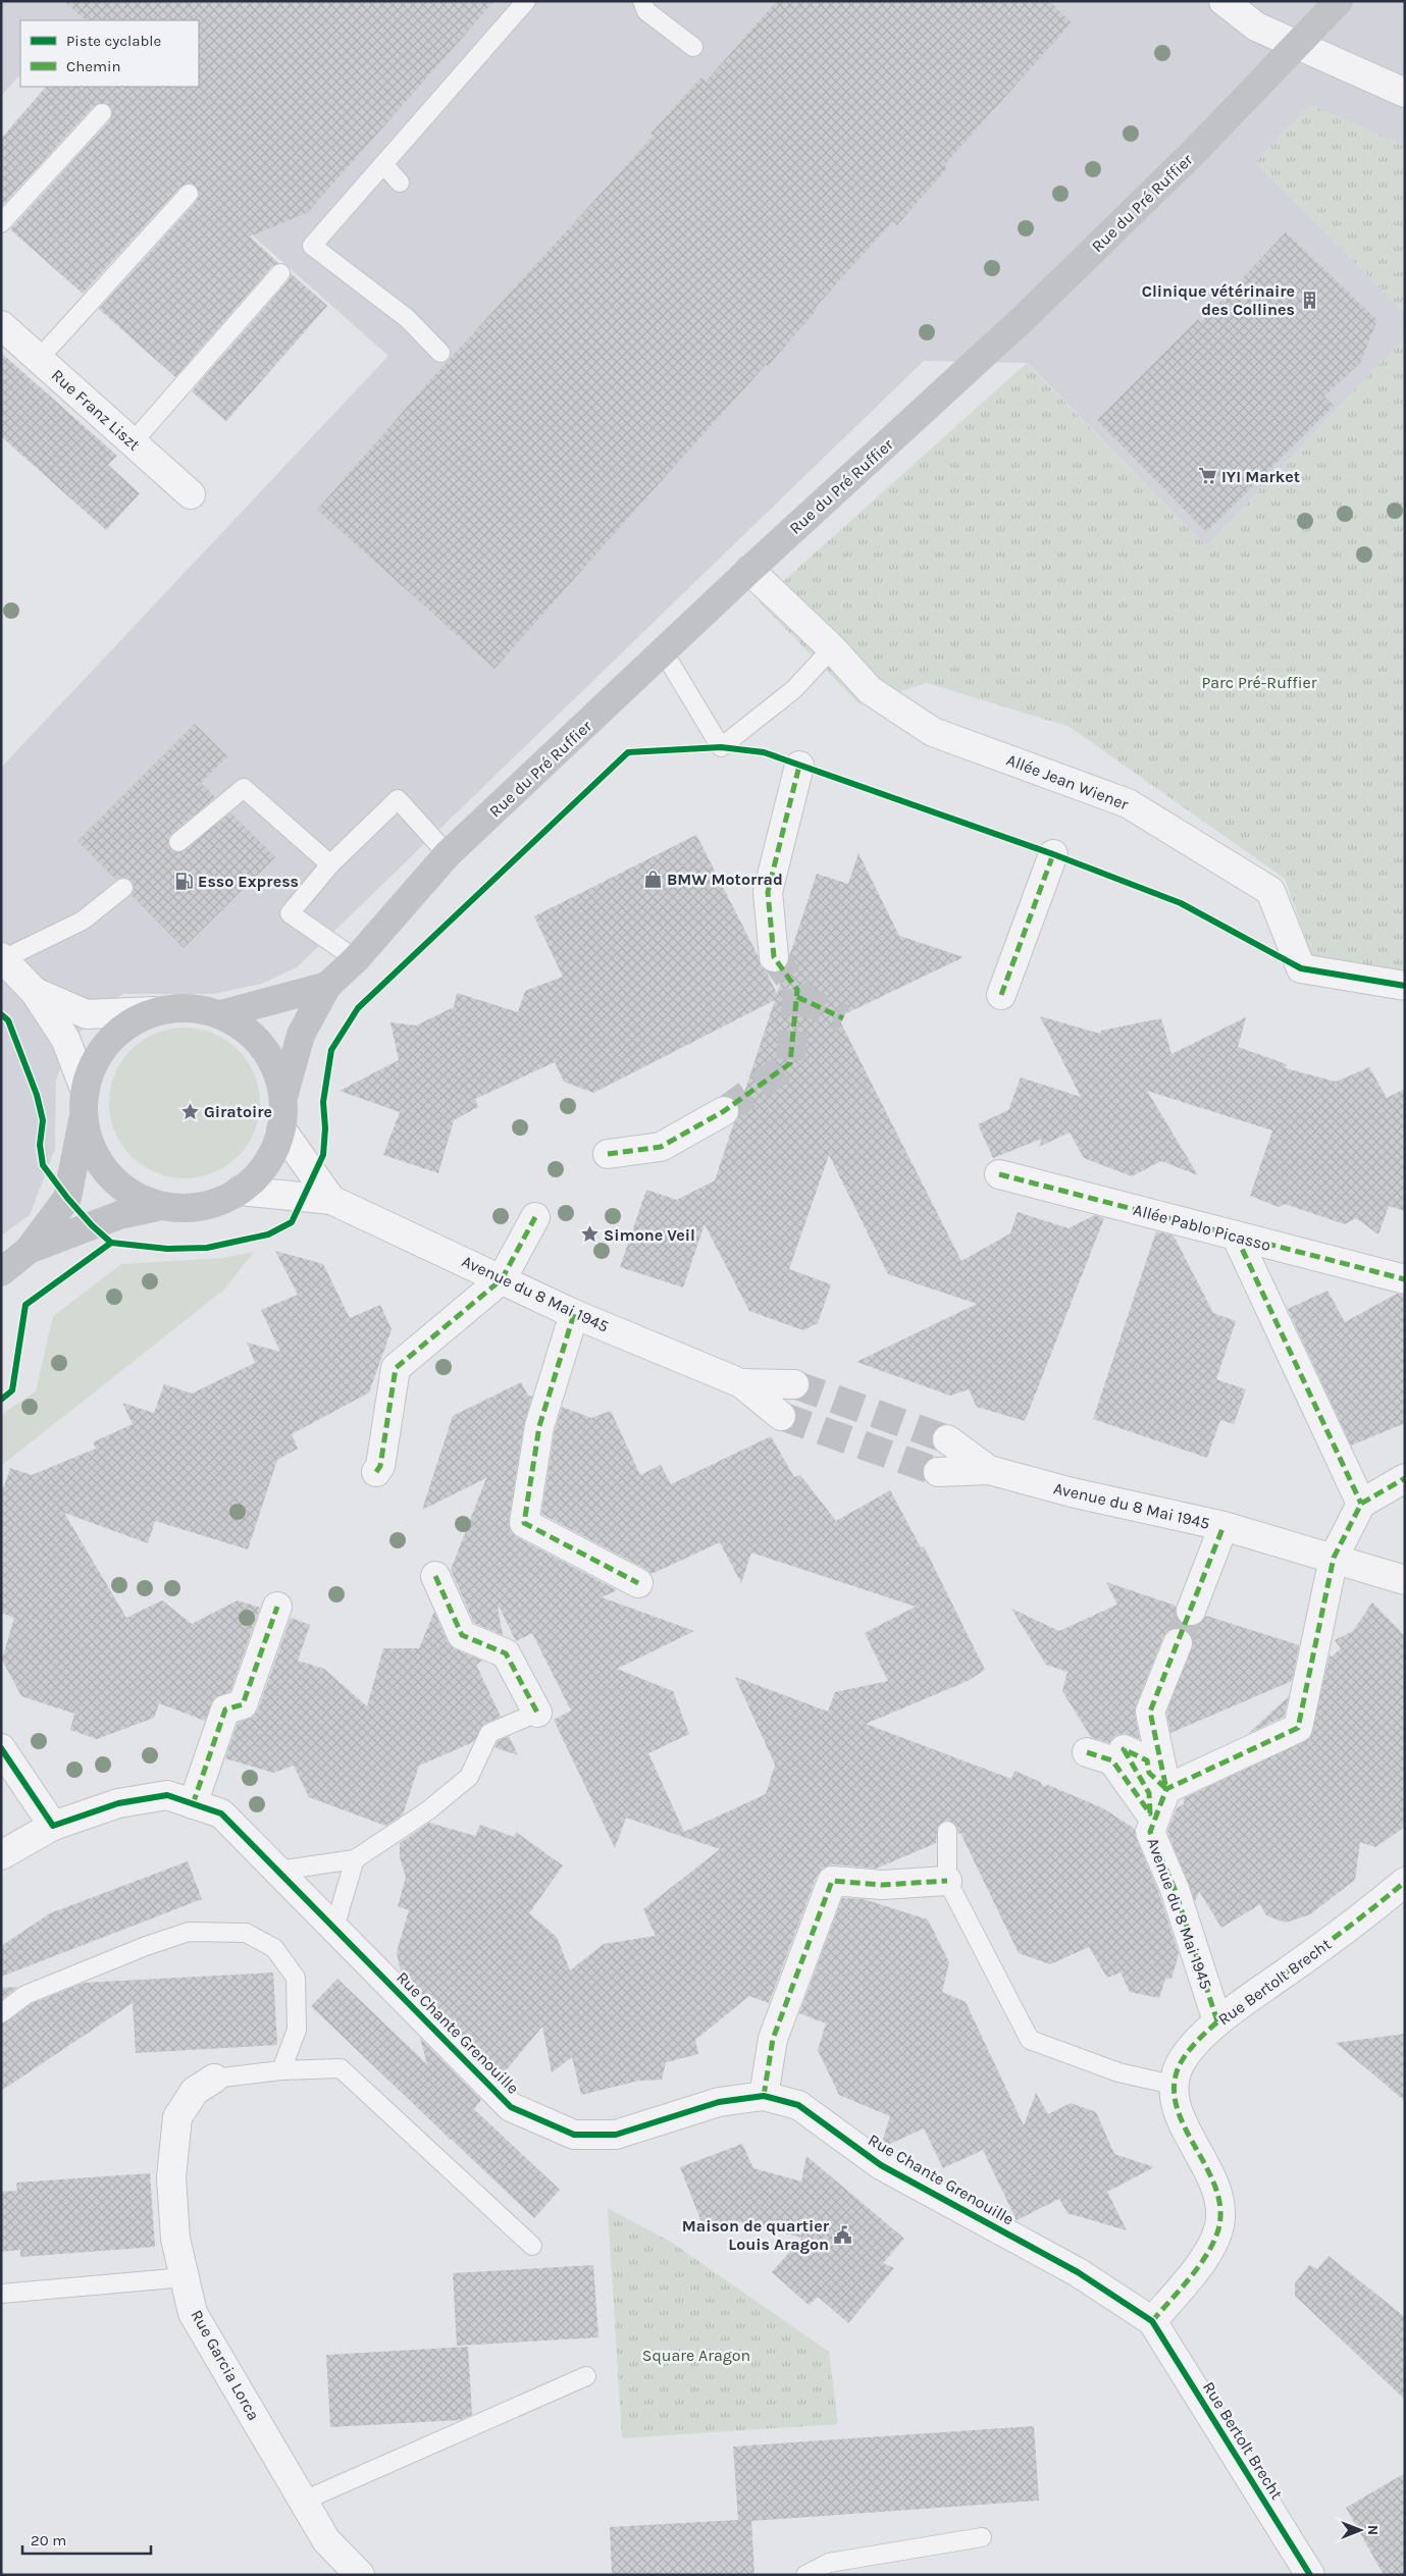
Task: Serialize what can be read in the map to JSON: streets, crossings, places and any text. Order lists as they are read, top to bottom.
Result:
{
  "streets": {
    "main road": ["Rue du Pré Ruffier"],
    "street": [
      "Rue Franz Liszt",
      "Allée Jean Wiener",
      "Allée Pablo Picasso",
      "Avenue du 8 Mai 1945",
      "Rue Bertolt Brecht",
      "Rue Chante Grenouille",
      "Rue Garcia Lorca"
    ]
  },
  "crossings": [
    ["Rue du Pré Ruffier", "Allée Jean Wiener"],
    ["Avenue du 8 Mai 1945", "Rue Bertolt Brecht"],
    ["Rue Bertolt Brecht", "Rue Chante Grenouille"]
  ],
  "parks": ["Parc Pré-Ruffier", "Square Aragon"],
  "places": {
    "building": ["Clinique vétérinaire des Collines"],
    "supermarket": ["IYI Market"],
    "shop": ["BMW Motorrad"],
    "fuel station": ["Esso Express"],
    "place": ["Giratoire", "Simone Veil"],
    "public building": ["Maison de quartier Louis Aragon"]
  },
  "legend": ["Piste cyclable", "Chemin"],
  "scale_bar": "20 m",
  "north": "right"
}
